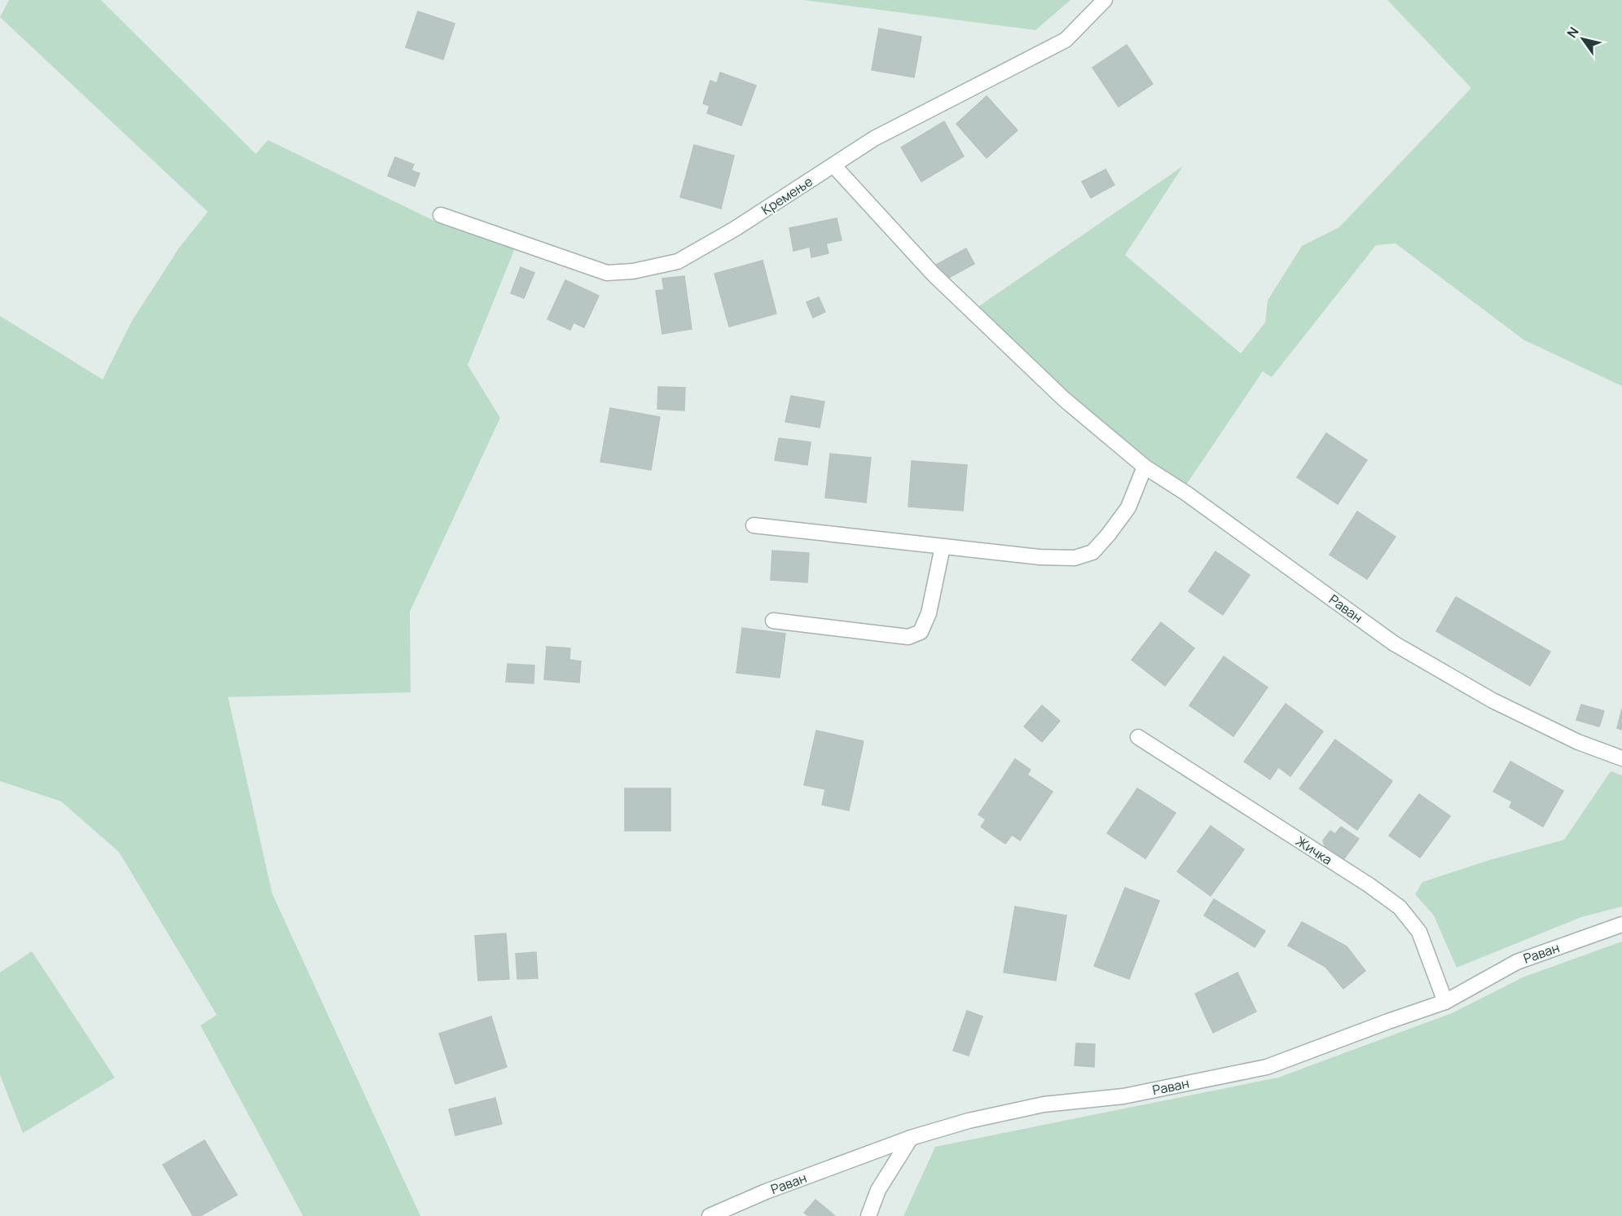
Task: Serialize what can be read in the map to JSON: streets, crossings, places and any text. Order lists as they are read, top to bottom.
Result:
{
  "streets": {
    "street": ["Кремење", "Раван", "Жичка"]
  },
  "crossings": [
    ["Кремење", "Раван"],
    ["Раван", "Жичка"]
  ],
  "north": "top left"
}
